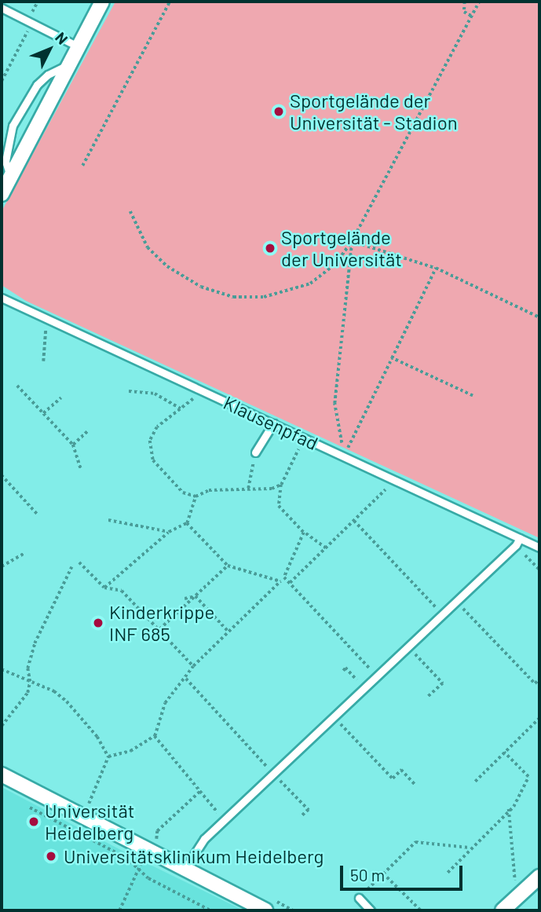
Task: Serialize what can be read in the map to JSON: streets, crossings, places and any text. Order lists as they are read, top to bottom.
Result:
{
  "streets": {
    "lane": ["Klausenpfad"]
  },
  "places": [
    "Sportgelände der Universität - Stadion",
    "Sportgelände der Universität",
    "Kinderkrippe INF 685",
    "Universität Heidelberg",
    "Universitätsklinikum Heidelberg"
  ],
  "scale_bar": "50 m",
  "north": "top right"
}
